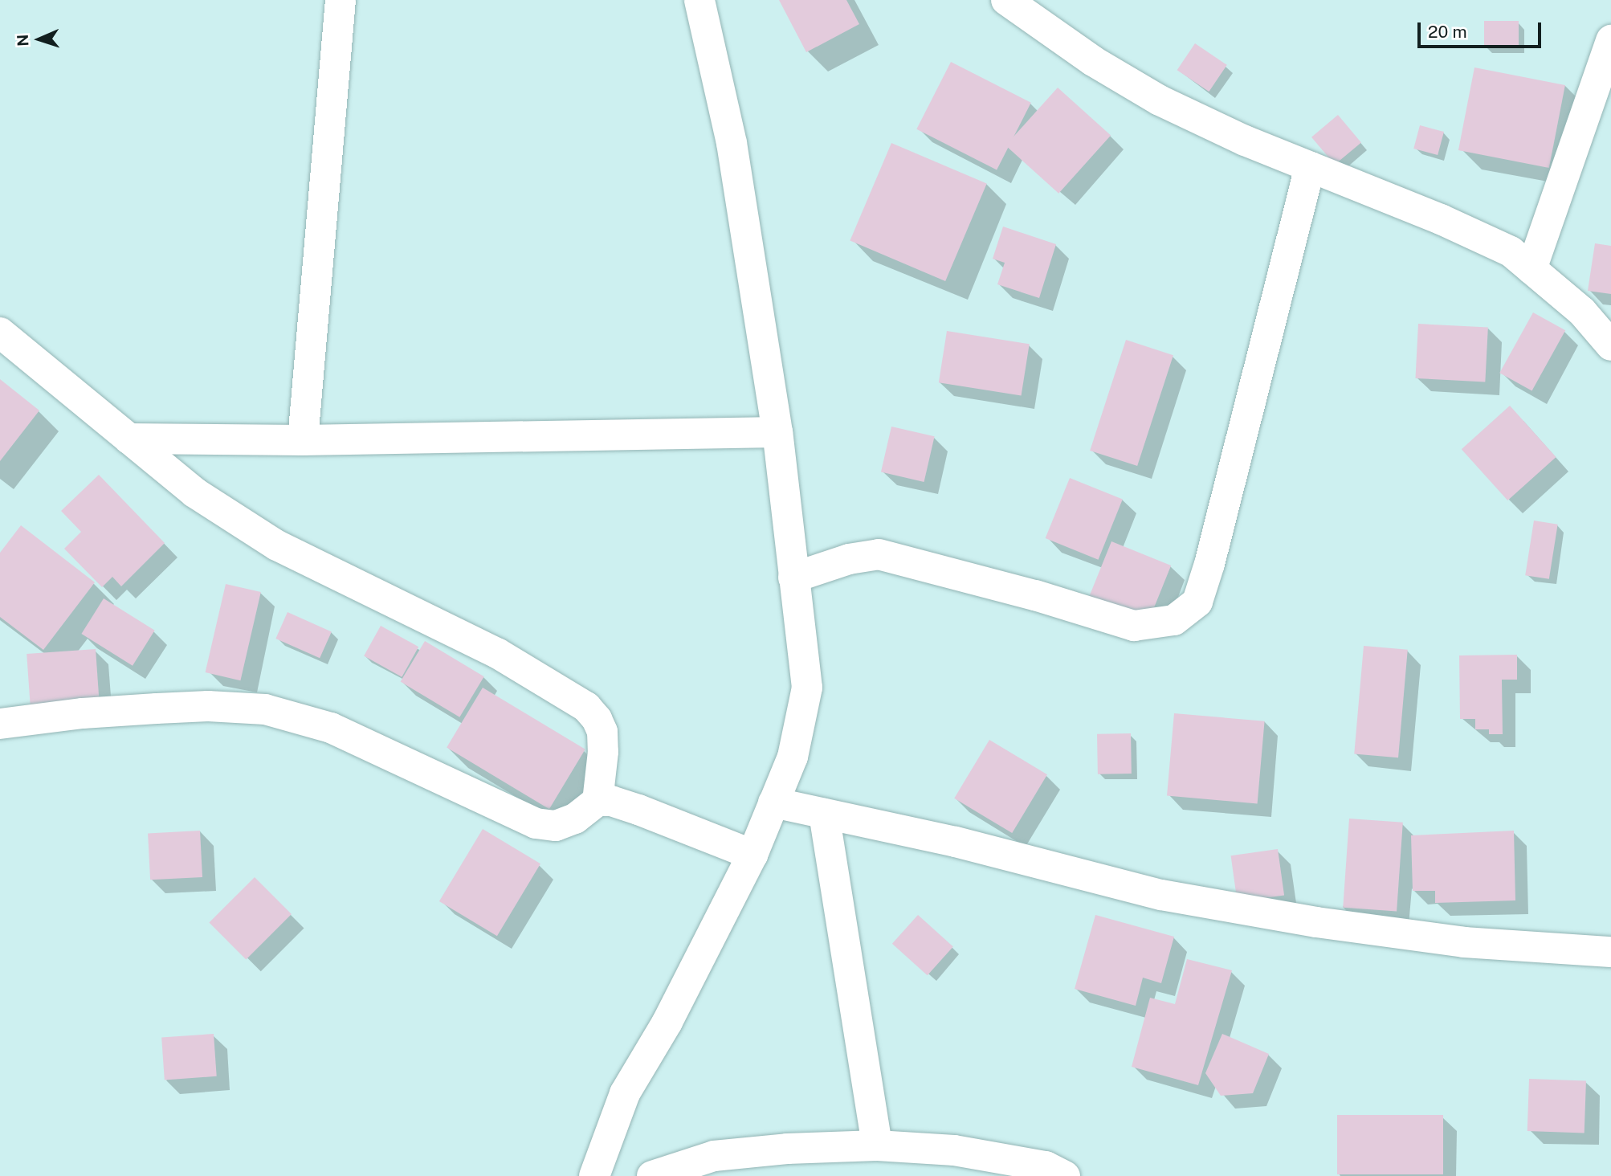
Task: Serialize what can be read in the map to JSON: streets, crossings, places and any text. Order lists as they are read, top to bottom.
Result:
{
  "scale_bar": "20 m",
  "north": "left"
}
